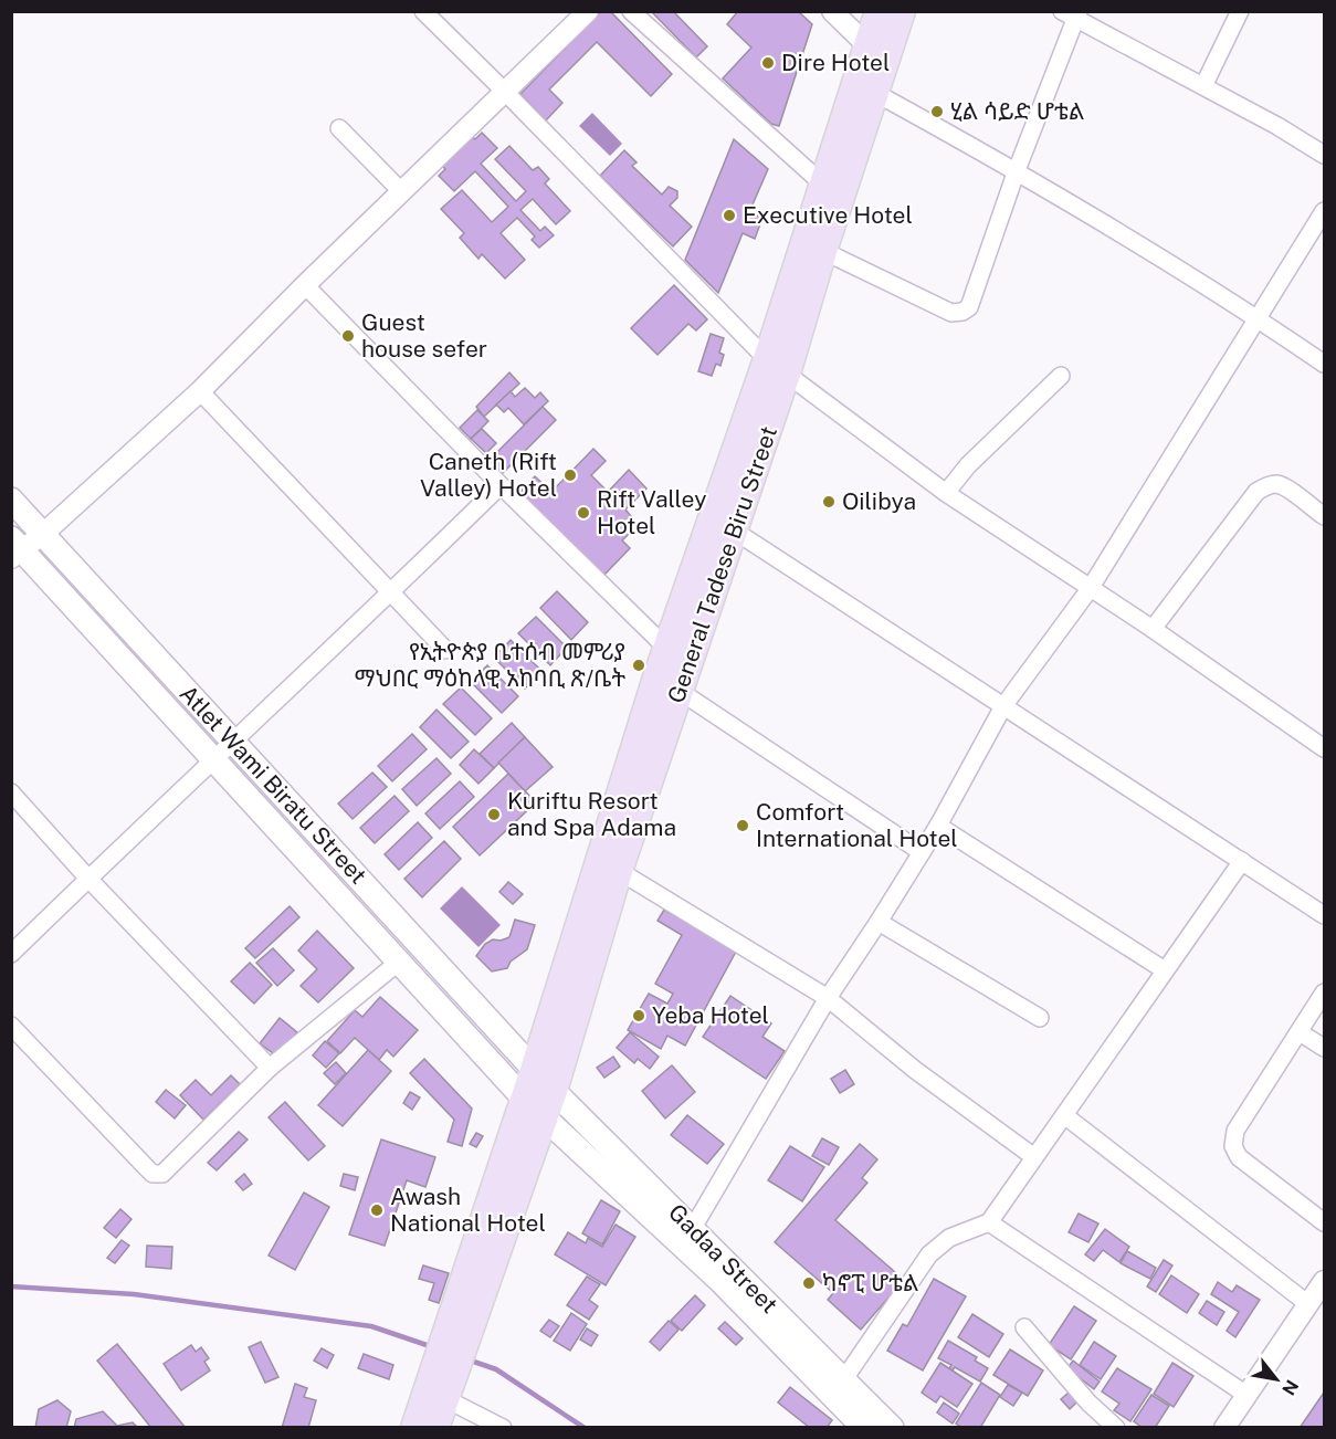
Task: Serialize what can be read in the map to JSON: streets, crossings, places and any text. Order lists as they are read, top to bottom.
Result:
{
  "streets": {
    "main road": ["General Tadese Biru Street", "Atlet Wami Biratu Street", "Gadaa Street"]
  },
  "crossings": [
    ["General Tadese Biru Street", "Atlet Wami Biratu Street"],
    ["General Tadese Biru Street", "Gadaa Street"],
    ["Atlet Wami Biratu Street", "Gadaa Street"]
  ],
  "places": [
    "Dire Hotel",
    "ሂል ሳይድ ሆቴል",
    "Executive Hotel",
    "Guest house sefer",
    "Caneth (Rift Valley) Hotel",
    "Oilibya",
    "Rift Valley Hotel",
    "የኢትዮጵያ ቤተሰብ መምሪያ ማህበር ማዕከላዊ አከባቢ ጽ/ቤት",
    "Kuriftu Resort and Spa Adama",
    "Comfort International Hotel",
    "Yeba Hotel",
    "Awash National Hotel",
    "ካኖፒ ሆቴል"
  ],
  "north": "bottom right"
}
